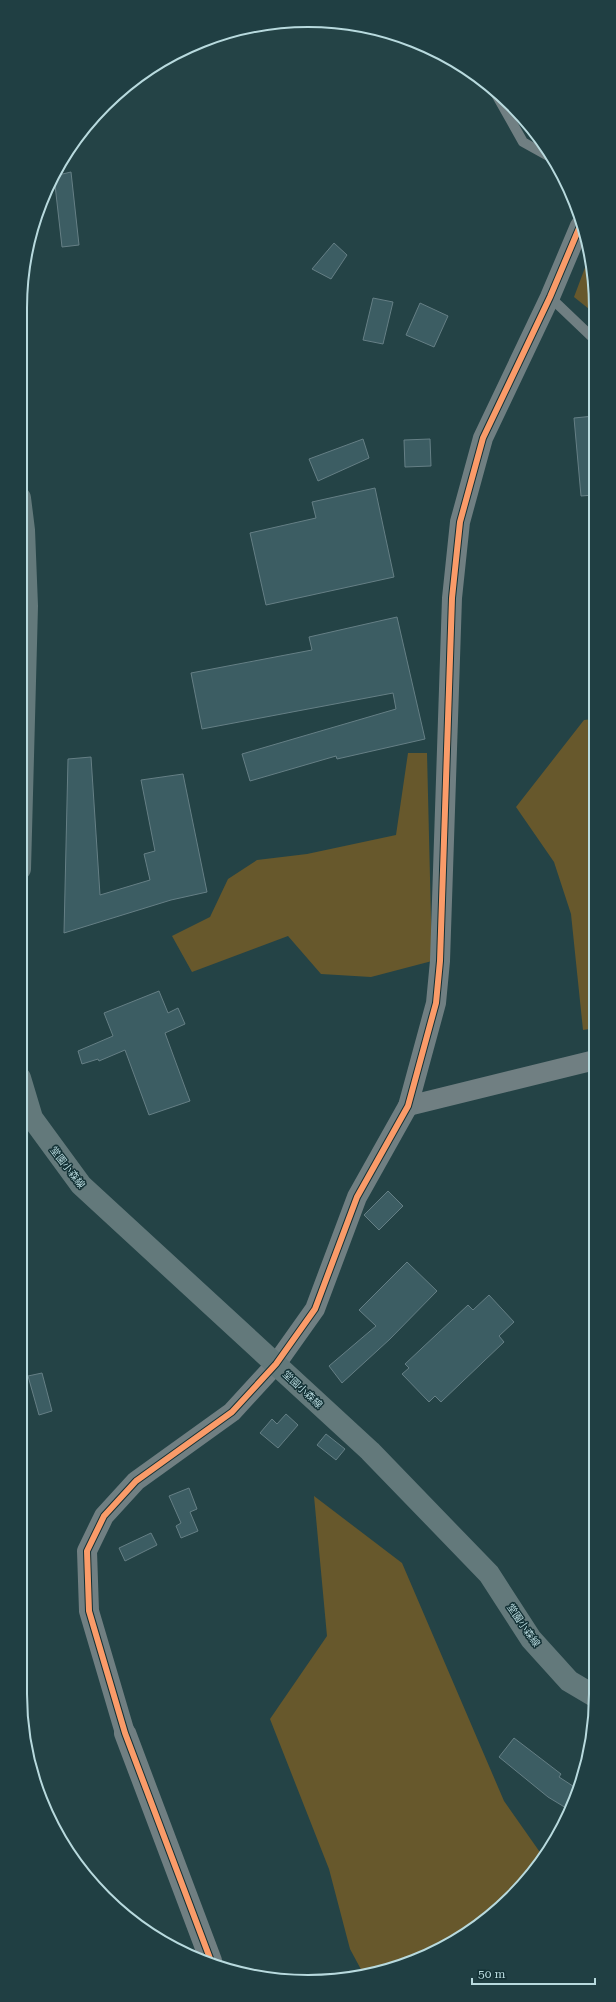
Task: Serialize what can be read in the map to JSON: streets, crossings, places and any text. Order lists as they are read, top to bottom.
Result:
{
  "streets": {
    "main road": ["堂園小森線"]
  },
  "scale_bar": "50 m"
}
